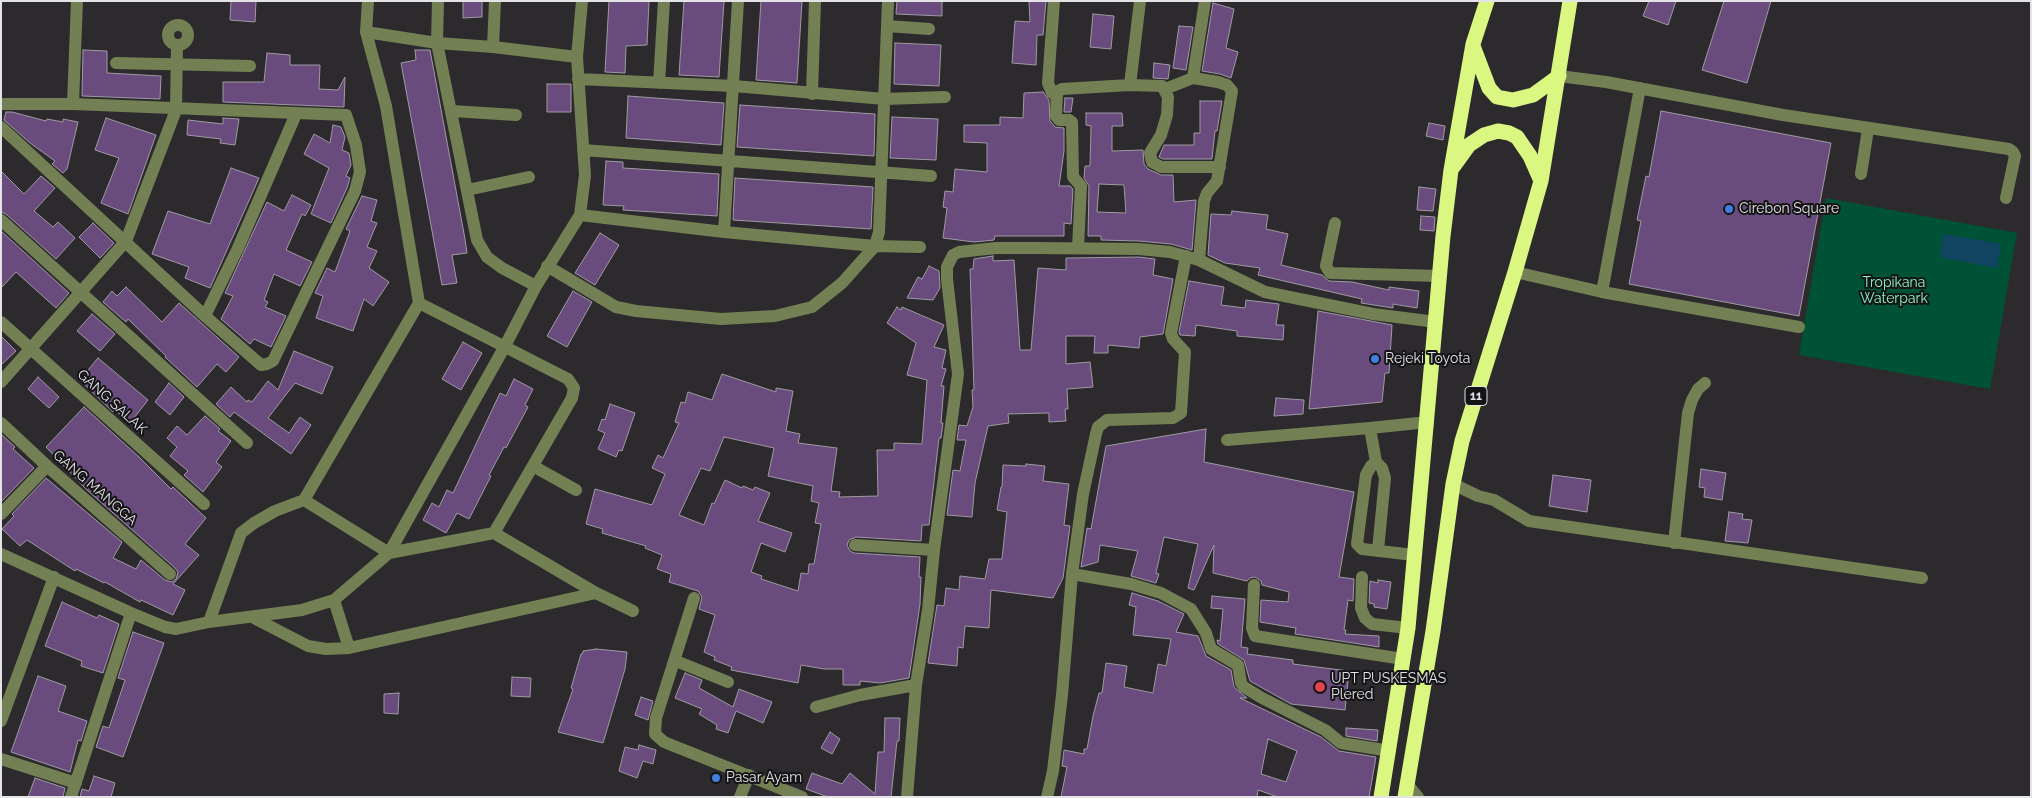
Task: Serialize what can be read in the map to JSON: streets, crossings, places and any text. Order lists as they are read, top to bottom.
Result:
{
  "streets": {
    "highway": ["11"],
    "street": ["GANG SALAK", "GANG MANGGA"]
  },
  "parks": ["Tropikana Waterpark"],
  "places": [
    "Cirebon Square",
    "Rejeki Toyota",
    "UPT PUSKESMAS Plered",
    "Pasar Ayam"
  ]
}
